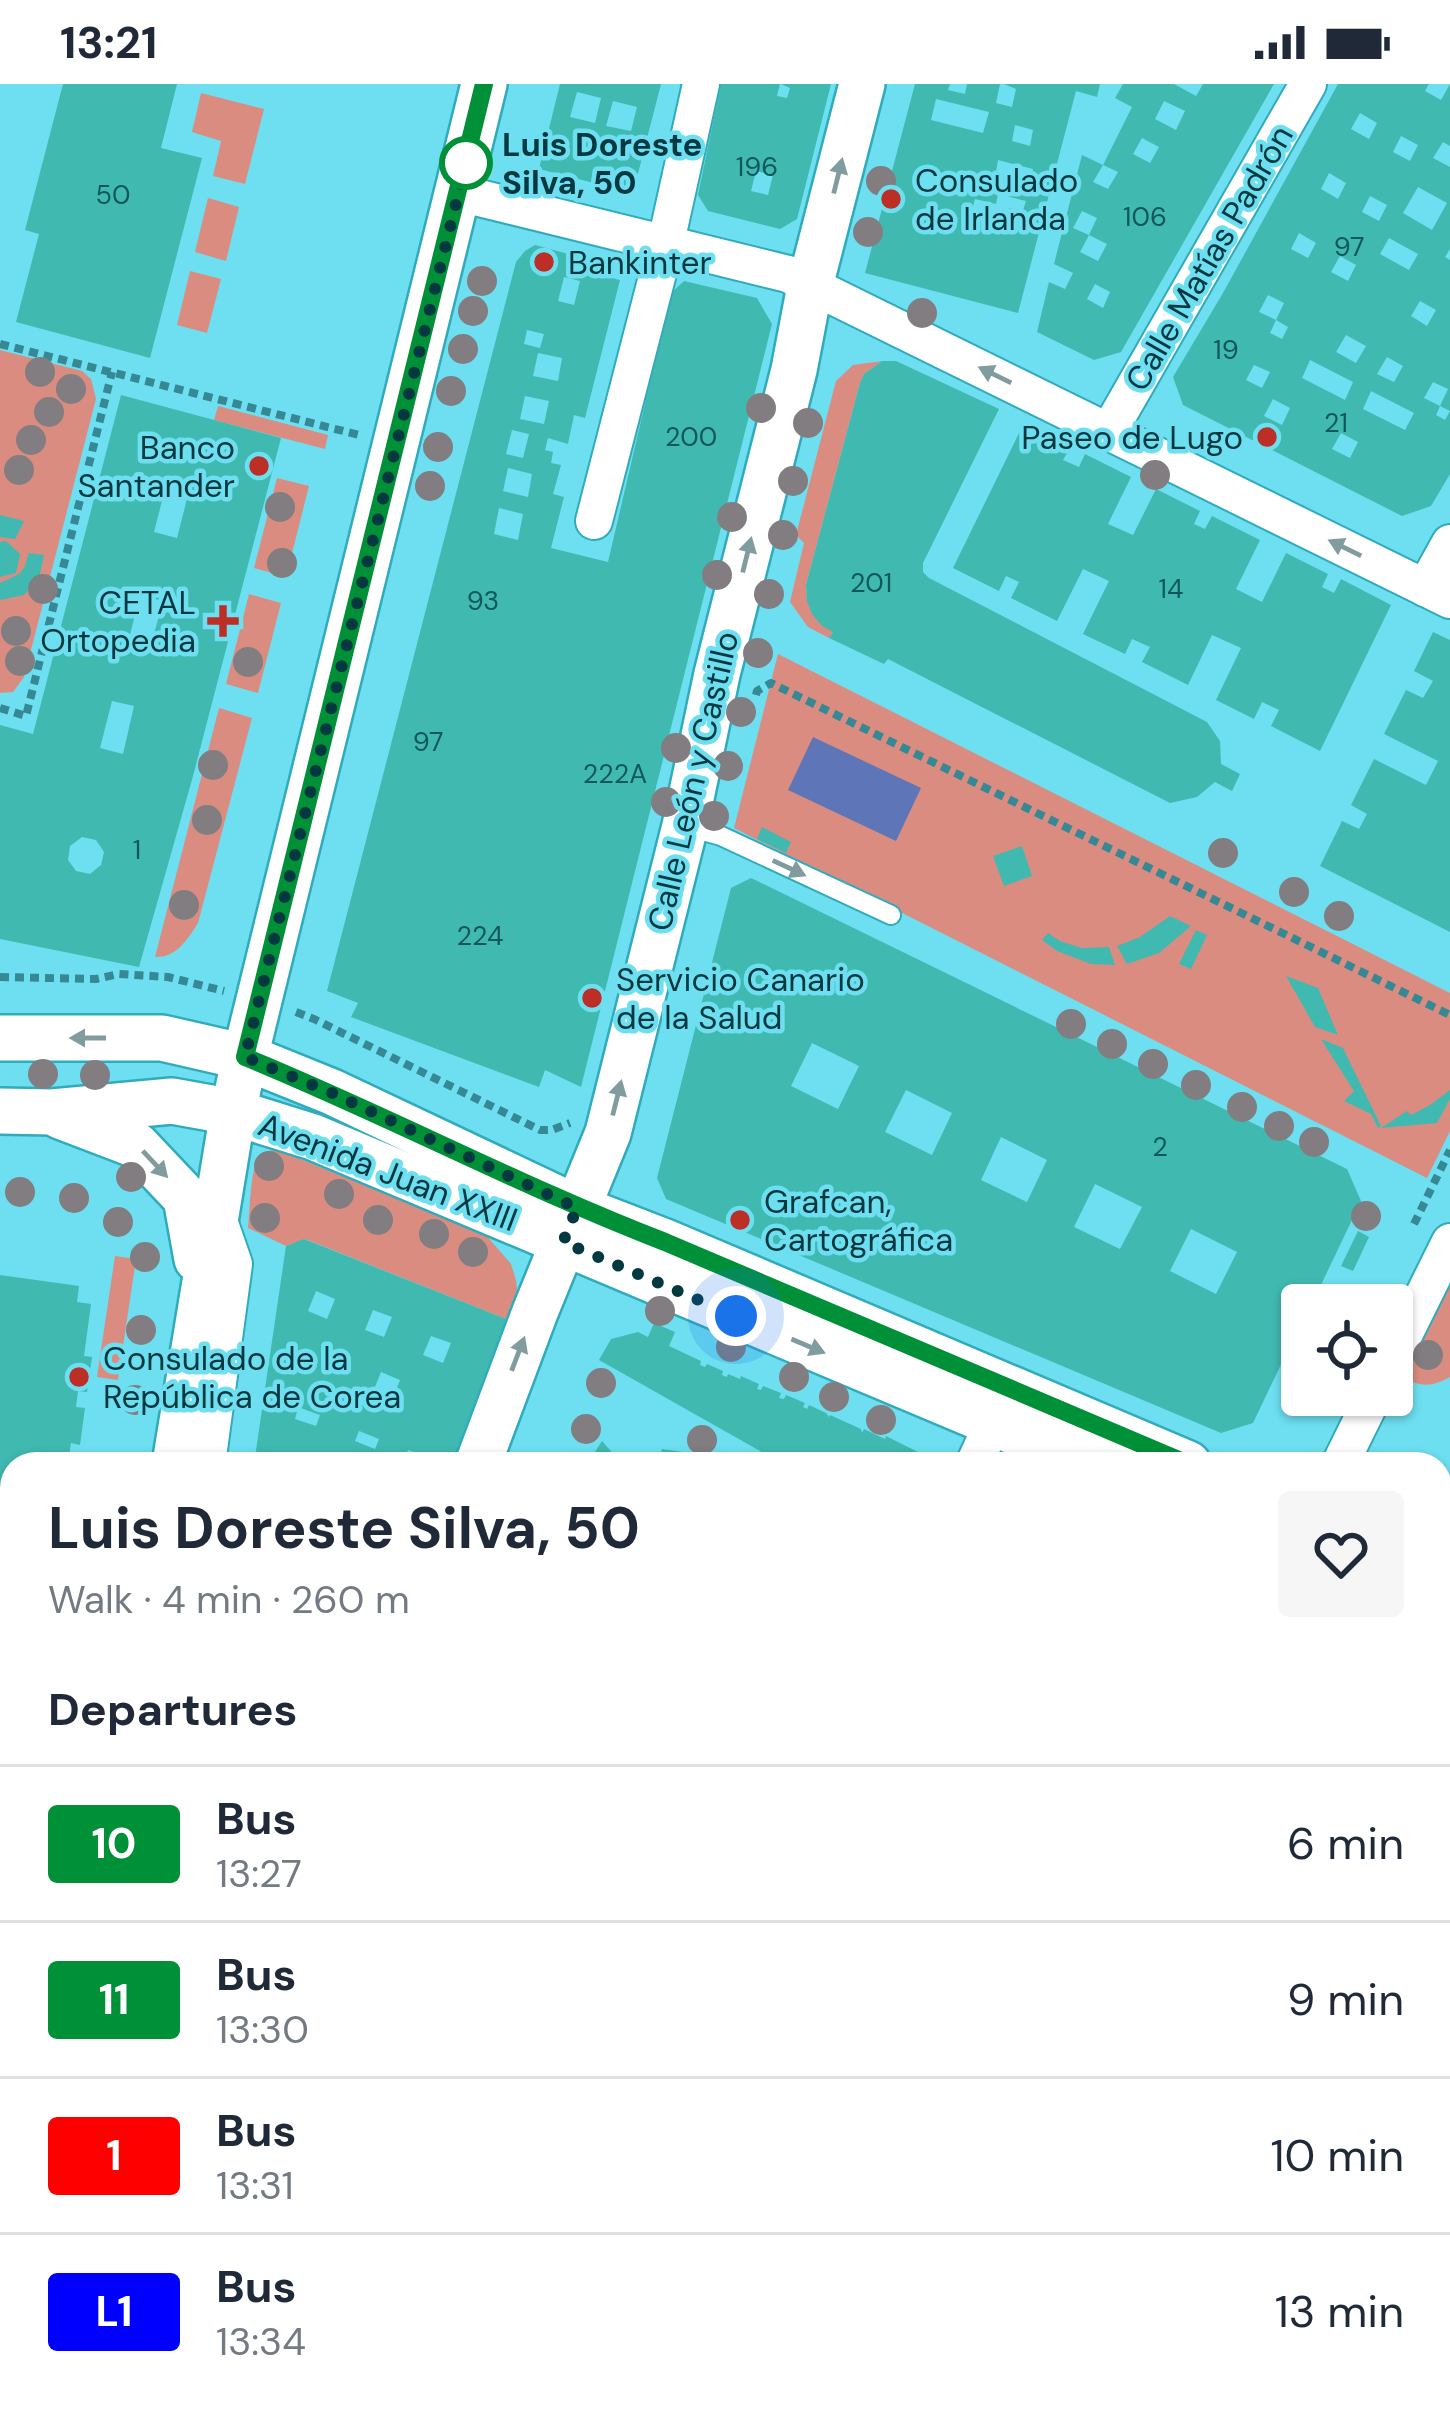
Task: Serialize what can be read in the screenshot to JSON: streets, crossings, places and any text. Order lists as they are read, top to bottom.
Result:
{
  "streets": {
    "street": ["Calle Matías Padrón", "Calle León y Castillo", "Avenida Juan XXIII"]
  },
  "crossings": [
    ["Calle León y Castillo", "Avenida Juan XXIII"]
  ],
  "places": {
    "other": [
      "Luis Doreste Silva, 50",
      "Consulado de Irlanda",
      "Bankinter",
      "Paseo de Lugo",
      "Banco Santander",
      "Servicio Canario de la Salud",
      "Grafcan, Cartográfica",
      "Consulado de la República de Corea"
    ],
    "health": ["CETAL Ortopedia"]
  },
  "lines": ["bus line 10"],
  "house_numbers": [
    "196",
    "50",
    "106",
    "97",
    "19",
    "21",
    "200",
    "201",
    "14",
    "93",
    "97",
    "222A",
    "1",
    "224",
    "2"
  ],
  "page": {
    "status": "13:21",
    "heading": [
      ["Luis Doreste Silva, 50", "Walk · 4 min · 260 m"],
      "Departures"
    ],
    "list": [
      {
        "mark": "10",
        "name": "Bus",
        "note": "13:27",
        "value": "6 min"
      },
      {
        "mark": "11",
        "name": "Bus",
        "note": "13:30",
        "value": "9 min"
      },
      {
        "mark": "1",
        "name": "Bus",
        "note": "13:31",
        "value": "10 min"
      },
      {
        "mark": "L1",
        "name": "Bus",
        "note": "13:34",
        "value": "13 min"
      }
    ]
  }
}
